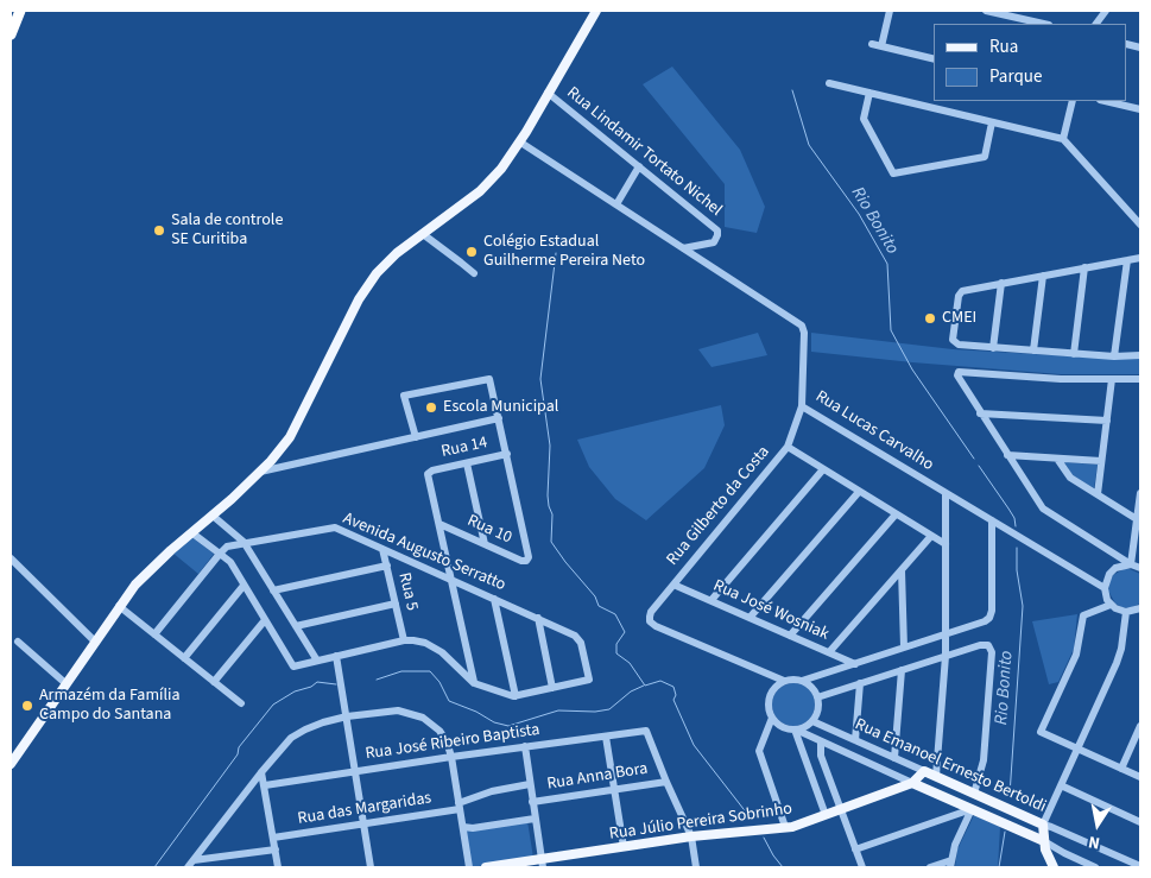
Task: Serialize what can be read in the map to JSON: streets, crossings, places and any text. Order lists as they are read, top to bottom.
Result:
{
  "streets": {
    "main road": ["Rua Emanoel Ernesto Bertoldi", "Rua Júlio Pereira Sobrinho"],
    "street": [
      "Rua Lindamir Tortato Nichel",
      "Rua Lucas Carvalho",
      "Rua 14",
      "Rua Gilberto da Costa",
      "Rua 10",
      "Avenida Augusto Serratto",
      "Rua 5",
      "Rua José Wosniak",
      "Rua José Ribeiro Baptista",
      "Rua Anna Bora",
      "Rua das Margaridas"
    ]
  },
  "crossings": [
    ["Rua Lindamir Tortato Nichel", "Rua Lucas Carvalho"],
    ["Rua Lucas Carvalho", "Rua Gilberto da Costa"],
    ["Rua 14", "Rua 10"],
    ["Rua Gilberto da Costa", "Rua José Wosniak"],
    ["Rua Gilberto da Costa", "Rua Emanoel Ernesto Bertoldi"],
    ["Avenida Augusto Serratto", "Rua 5"],
    ["Rua José Ribeiro Baptista", "Rua Anna Bora"],
    ["Rua Emanoel Ernesto Bertoldi", "Rua Júlio Pereira Sobrinho"]
  ],
  "water": ["Rio Bonito"],
  "places": [
    "Sala de controle SE Curitiba",
    "Colégio Estadual Guilherme Pereira Neto",
    "CMEI",
    "Escola Municipal",
    "Armazém da Família Campo do Santana"
  ],
  "legend": ["Rua", "Parque"],
  "north": "bottom"
}
